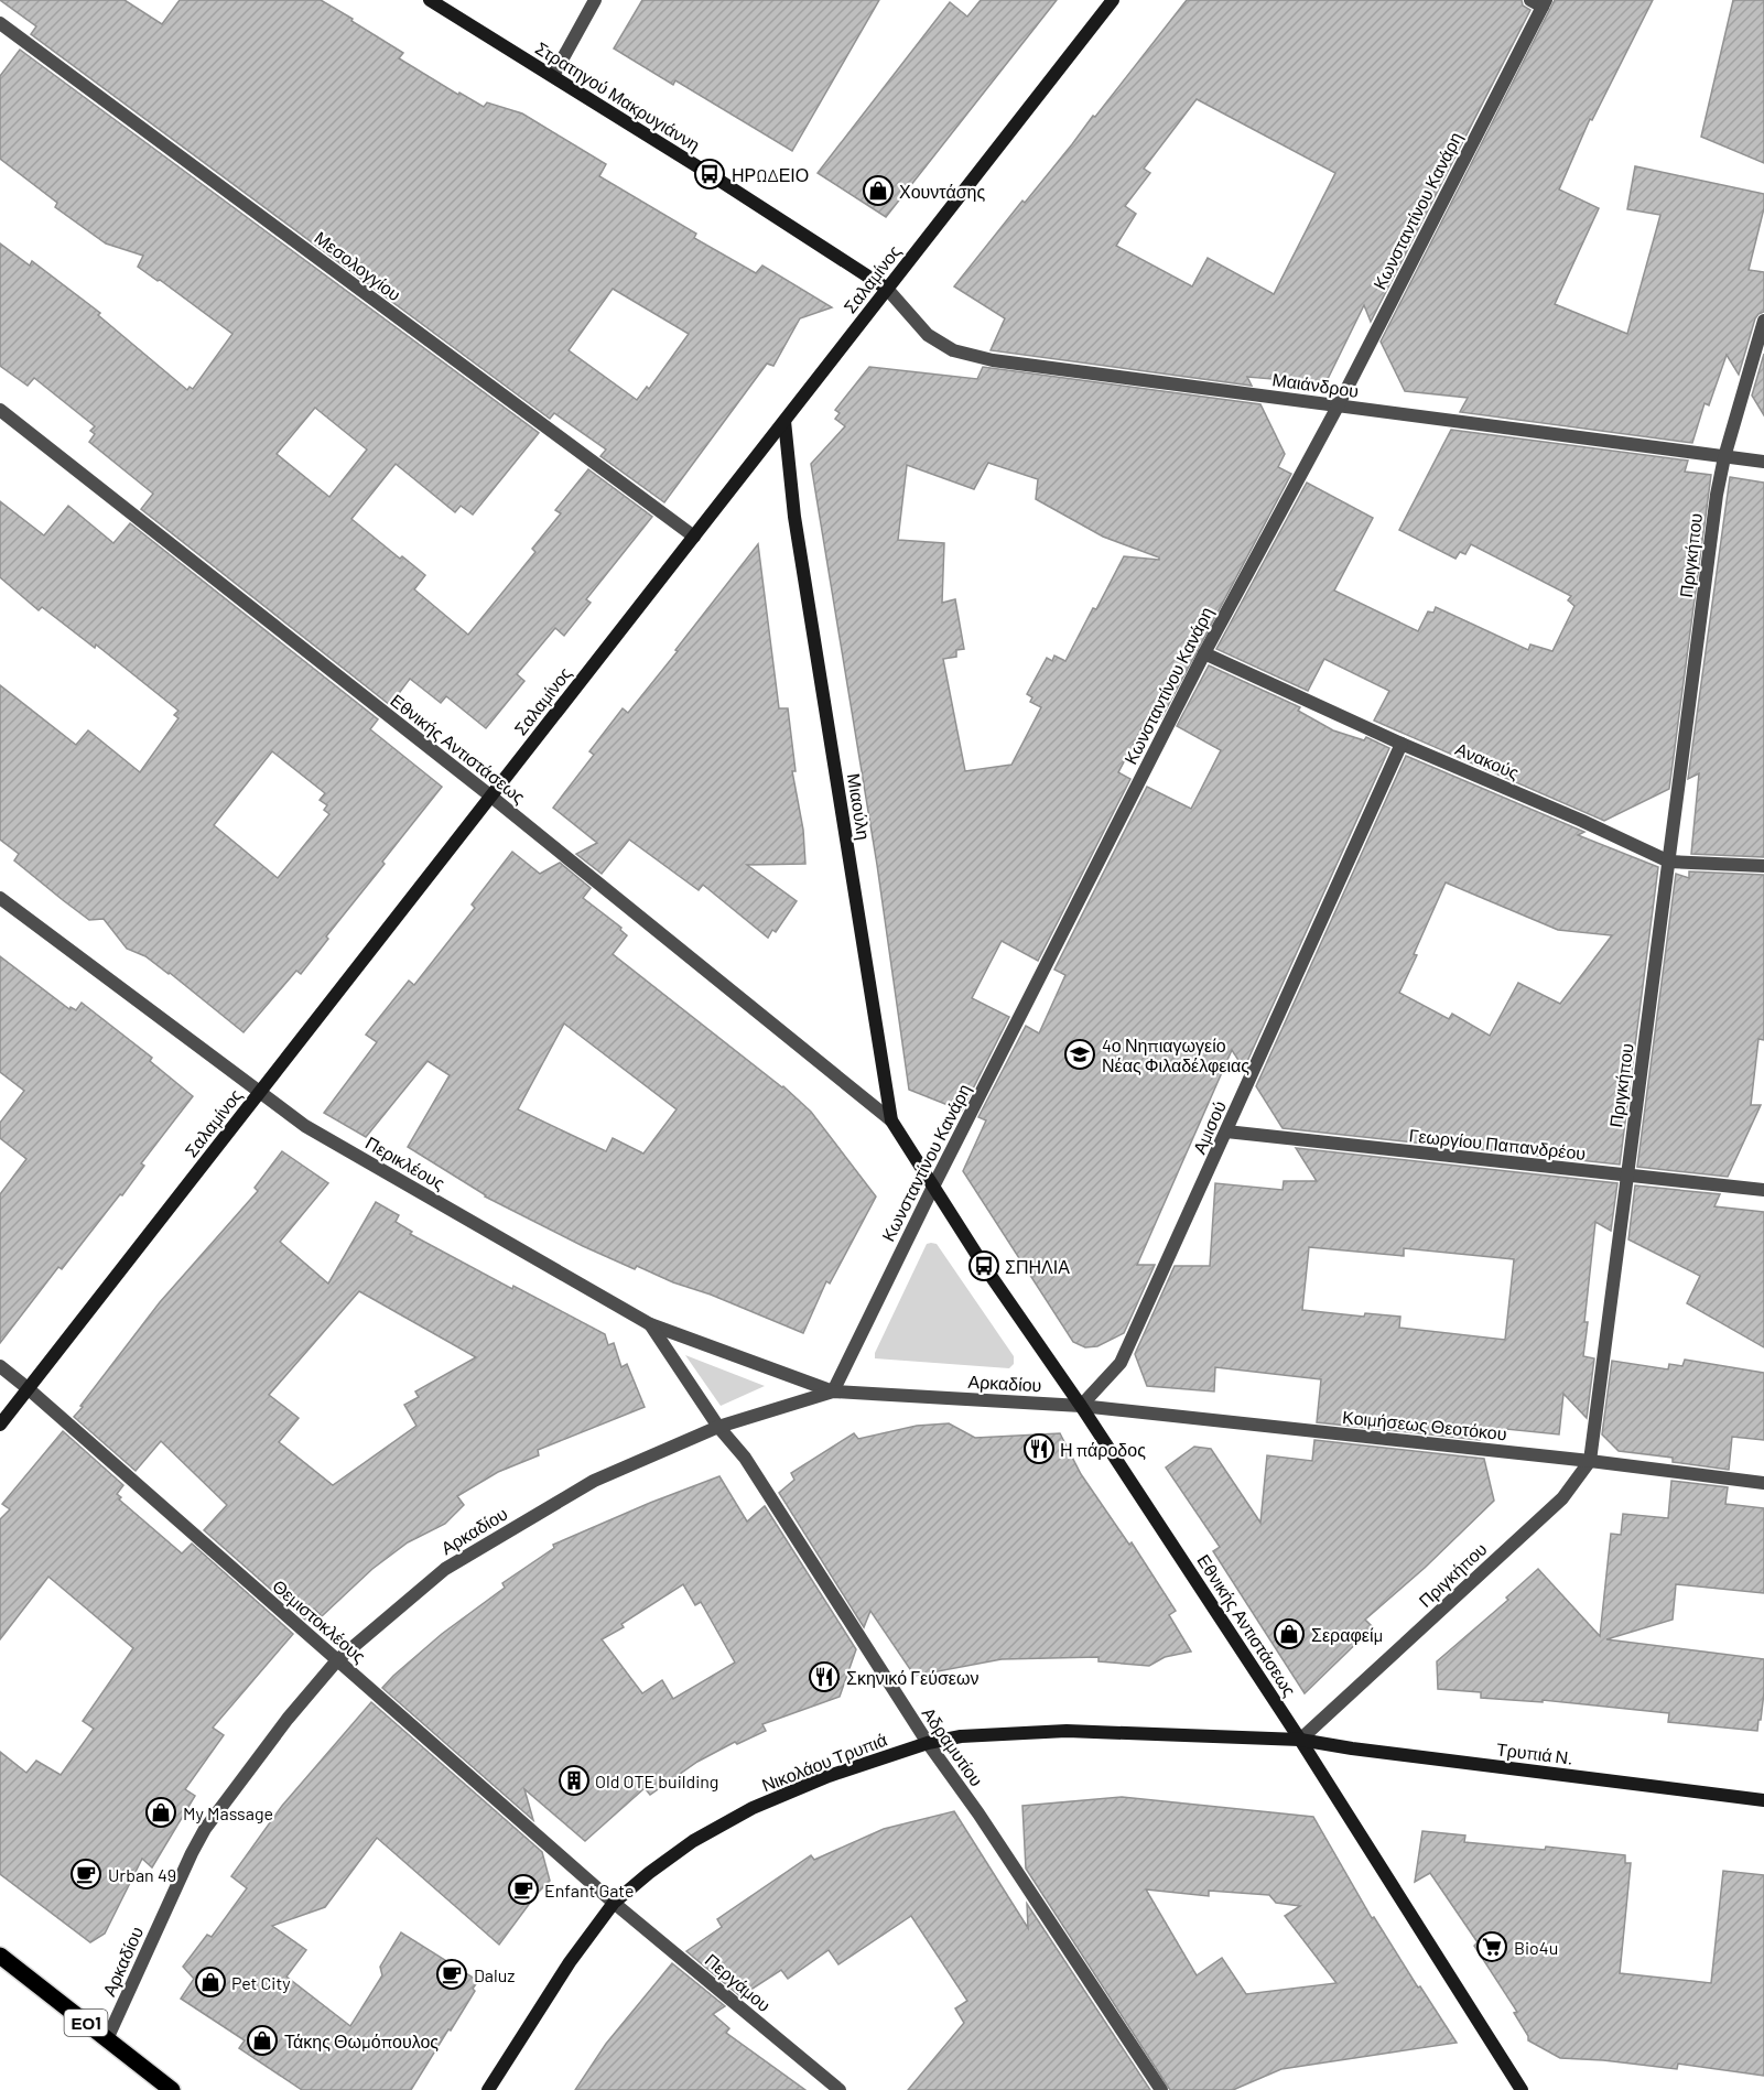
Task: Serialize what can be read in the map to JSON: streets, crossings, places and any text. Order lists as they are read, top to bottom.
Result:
{
  "streets": {
    "main road": ["ΕΟ1"],
    "street": [
      "Στρατηγού Μακρυγιάννη",
      "Κωνσταντίνου Κανάρη",
      "Μεσολογγίου",
      "Σαλαμίνος",
      "Μαιάνδρου",
      "Πριγκήπου",
      "Εθνικής Αντιστάσεως",
      "Ανακούς",
      "Μιαούλη",
      "Αμισού",
      "Γεωργίου Παπανδρέου",
      "Περικλέους",
      "Αρκαδίου",
      "Κοιμήσεως Θεοτόκου",
      "Θεμιστοκλέους",
      "Αδραμυτίου",
      "Τρυπιά Ν.",
      "Νικολάου Τρυπιά",
      "Περγάμου"
    ]
  },
  "crossings": [
    ["Στρατηγού Μακρυγιάννη", "Σαλαμίνος"],
    ["Στρατηγού Μακρυγιάννη", "Μαιάνδρου"],
    ["Κωνσταντίνου Κανάρη", "Μαιάνδρου"],
    ["Κωνσταντίνου Κανάρη", "Εθνικής Αντιστάσεως"],
    ["Κωνσταντίνου Κανάρη", "Ανακούς"],
    ["Κωνσταντίνου Κανάρη", "Μιαούλη"],
    ["Κωνσταντίνου Κανάρη", "Περικλέους"],
    ["Κωνσταντίνου Κανάρη", "Αρκαδίου"],
    ["Μεσολογγίου", "Σαλαμίνος"],
    ["Σαλαμίνος", "Μαιάνδρου"],
    ["Σαλαμίνος", "Εθνικής Αντιστάσεως"],
    ["Σαλαμίνος", "Μιαούλη"],
    ["Σαλαμίνος", "Περικλέους"],
    ["Σαλαμίνος", "Θεμιστοκλέους"],
    ["Μαιάνδρου", "Πριγκήπου"],
    ["Πριγκήπου", "Εθνικής Αντιστάσεως"],
    ["Πριγκήπου", "Ανακούς"],
    ["Πριγκήπου", "Γεωργίου Παπανδρέου"],
    ["Πριγκήπου", "Κοιμήσεως Θεοτόκου"],
    ["Πριγκήπου", "Τρυπιά Ν."],
    ["Πριγκήπου", "Νικολάου Τρυπιά"],
    ["Εθνικής Αντιστάσεως", "Μιαούλη"],
    ["Εθνικής Αντιστάσεως", "Αμισού"],
    ["Εθνικής Αντιστάσεως", "Αρκαδίου"],
    ["Εθνικής Αντιστάσεως", "Κοιμήσεως Θεοτόκου"],
    ["Εθνικής Αντιστάσεως", "Τρυπιά Ν."],
    ["Εθνικής Αντιστάσεως", "Νικολάου Τρυπιά"],
    ["Ανακούς", "Αμισού"],
    ["Αμισού", "Γεωργίου Παπανδρέου"],
    ["Αμισού", "Αρκαδίου"],
    ["Αμισού", "Κοιμήσεως Θεοτόκου"],
    ["Περικλέους", "Αρκαδίου"],
    ["Περικλέους", "Αδραμυτίου"],
    ["Αρκαδίου", "Κοιμήσεως Θεοτόκου"],
    ["Αρκαδίου", "Θεμιστοκλέους"],
    ["Αρκαδίου", "Αδραμυτίου"],
    ["Αρκαδίου", "ΕΟ1"],
    ["Θεμιστοκλέους", "Νικολάου Τρυπιά"],
    ["Θεμιστοκλέους", "Περγάμου"],
    ["Αδραμυτίου", "Νικολάου Τρυπιά"],
    ["Τρυπιά Ν.", "Νικολάου Τρυπιά"],
    ["Νικολάου Τρυπιά", "Περγάμου"]
  ],
  "places": {
    "bus stop": ["ΗΡΩΔΕΙΟ", "ΣΠΗΛΙΑ"],
    "shop": [
      "Χουντάσης",
      "Σεραφείμ",
      "My Massage",
      "Pet City",
      "Τάκης Θωμόπουλος"
    ],
    "school or university": ["4ο Νηπιαγωγείο Νέας Φιλαδέλφειας"],
    "restaurant": ["Η πάροδος", "Σκηνικό Γεύσεων"],
    "building": ["Old OTE building"],
    "cafe": ["Urban 49", "Enfant Gate", "Daluz"],
    "supermarket": ["Bio4u"]
  }
}
